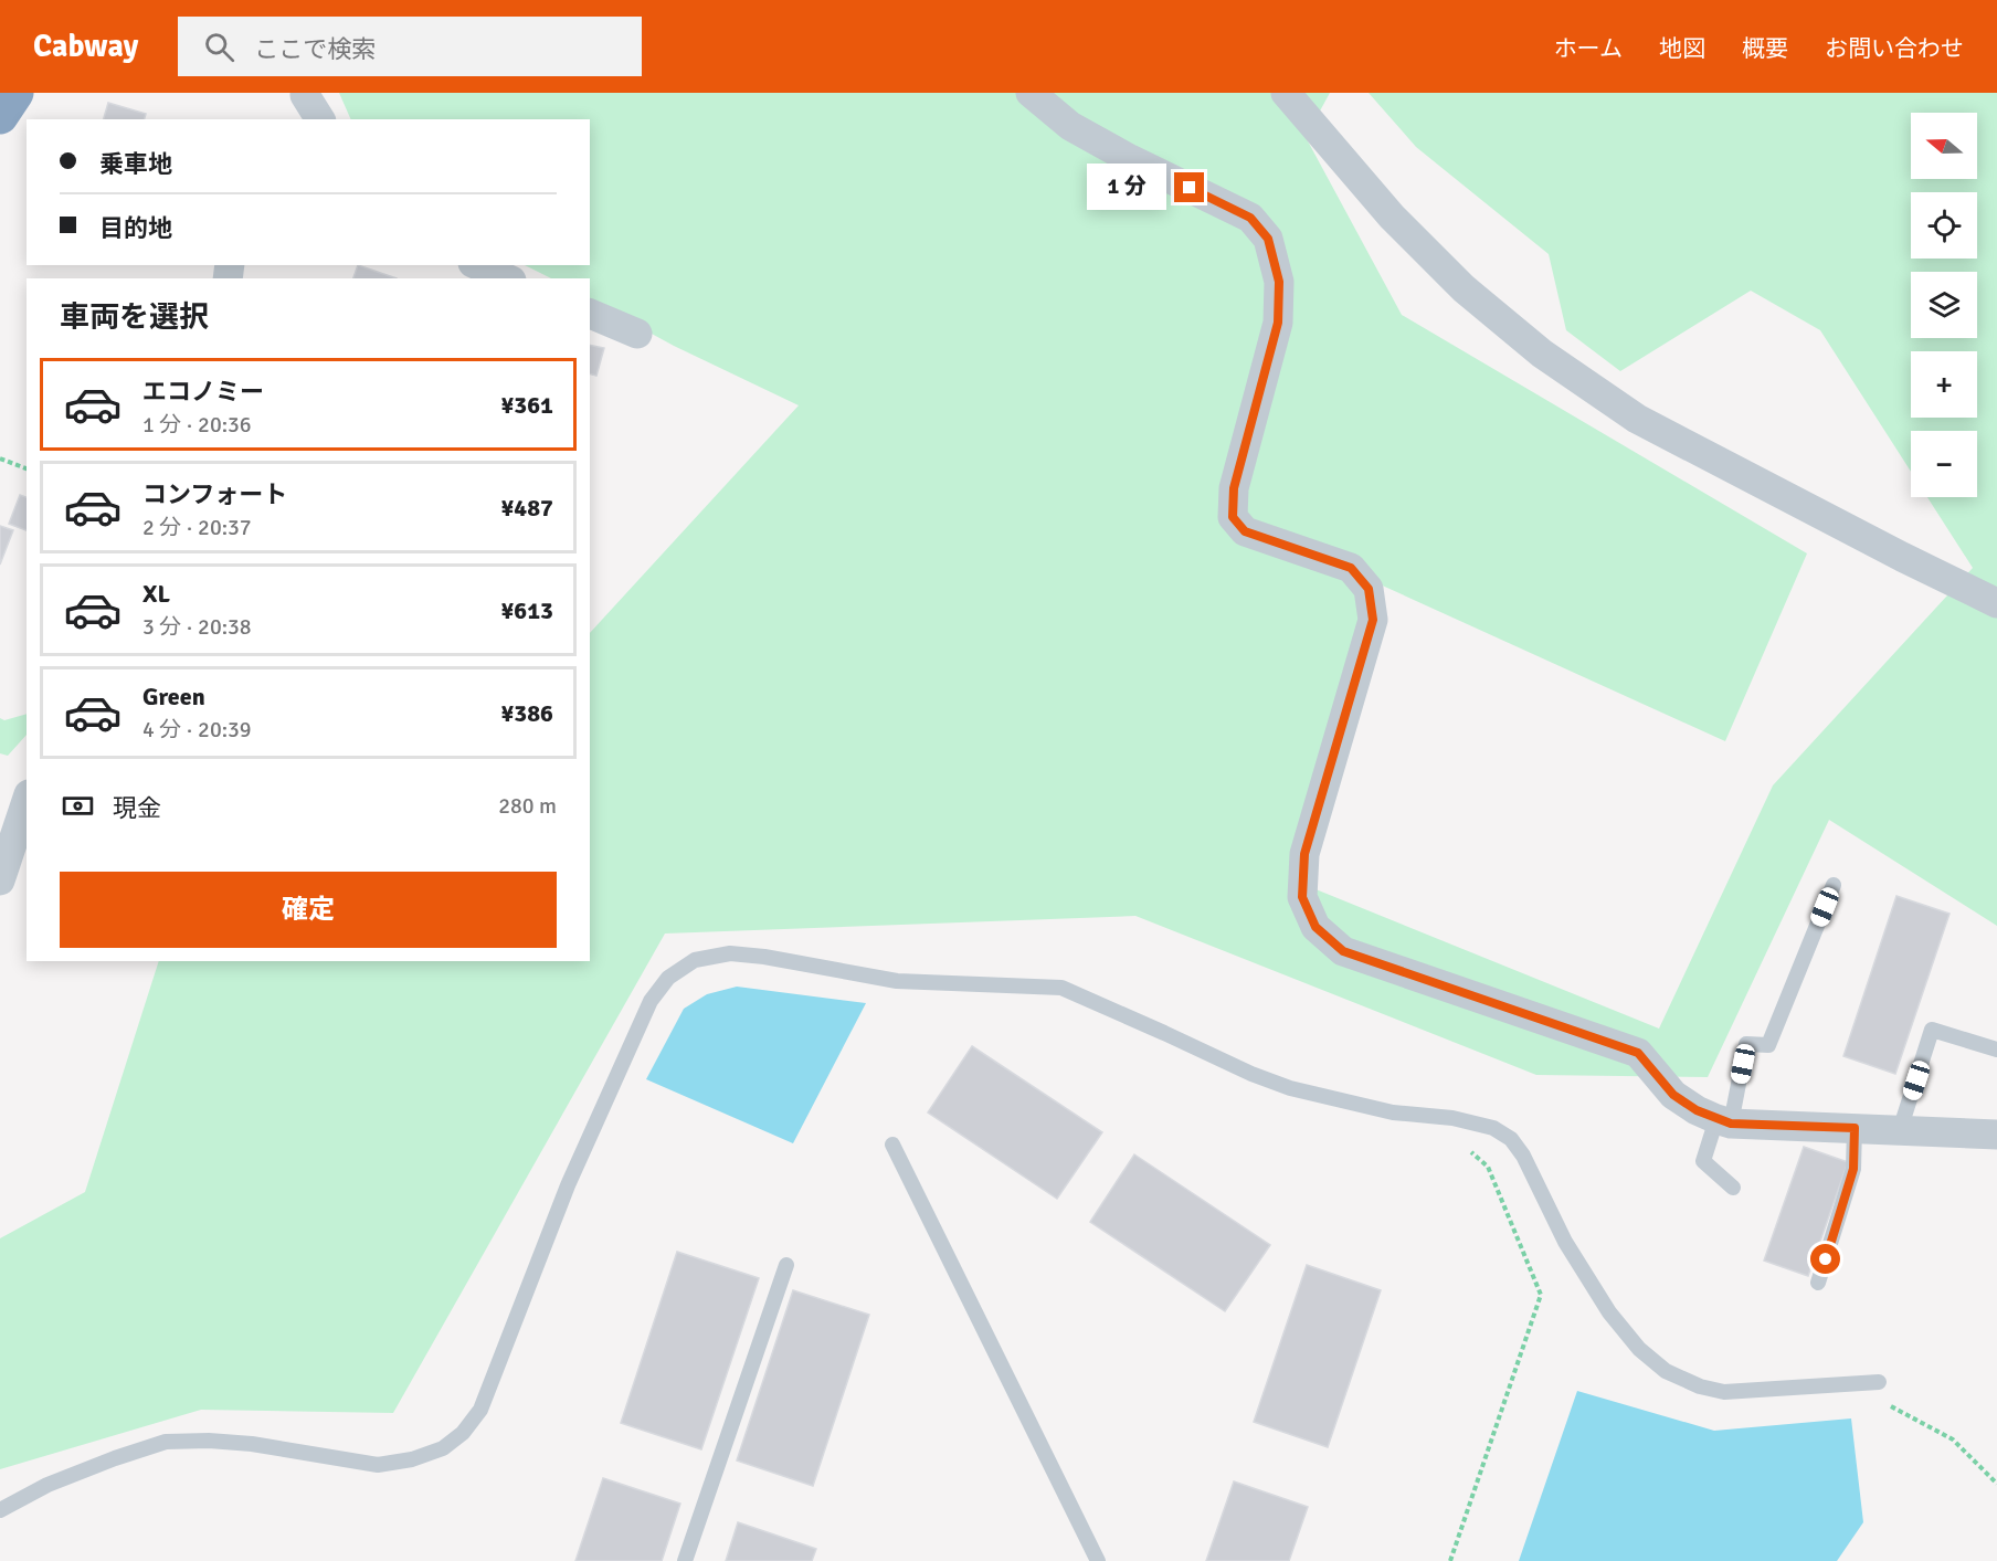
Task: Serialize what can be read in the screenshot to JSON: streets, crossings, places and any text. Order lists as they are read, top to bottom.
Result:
{
  "north": "left",
  "page": {
    "header": "Cabway",
    "search": "ここで検索",
    "nav": [
      "ホーム",
      "地図",
      "概要",
      "お問い合わせ"
    ],
    "map_buttons": ["+", "−"],
    "banner": ["乗車地", "目的地"],
    "bubble": "1 分",
    "heading": "車両を選択",
    "list": [
      {
        "name": "エコノミー",
        "note": "1 分 · 20:36",
        "value": "¥361"
      },
      {
        "name": "コンフォート",
        "note": "2 分 · 20:37",
        "value": "¥487"
      },
      {
        "name": "XL",
        "note": "3 分 · 20:38",
        "value": "¥613"
      },
      {
        "name": "Green",
        "note": "4 分 · 20:39",
        "value": "¥386"
      }
    ],
    "pay": ["現金", "280 m"],
    "buttons": "確定"
  }
}
